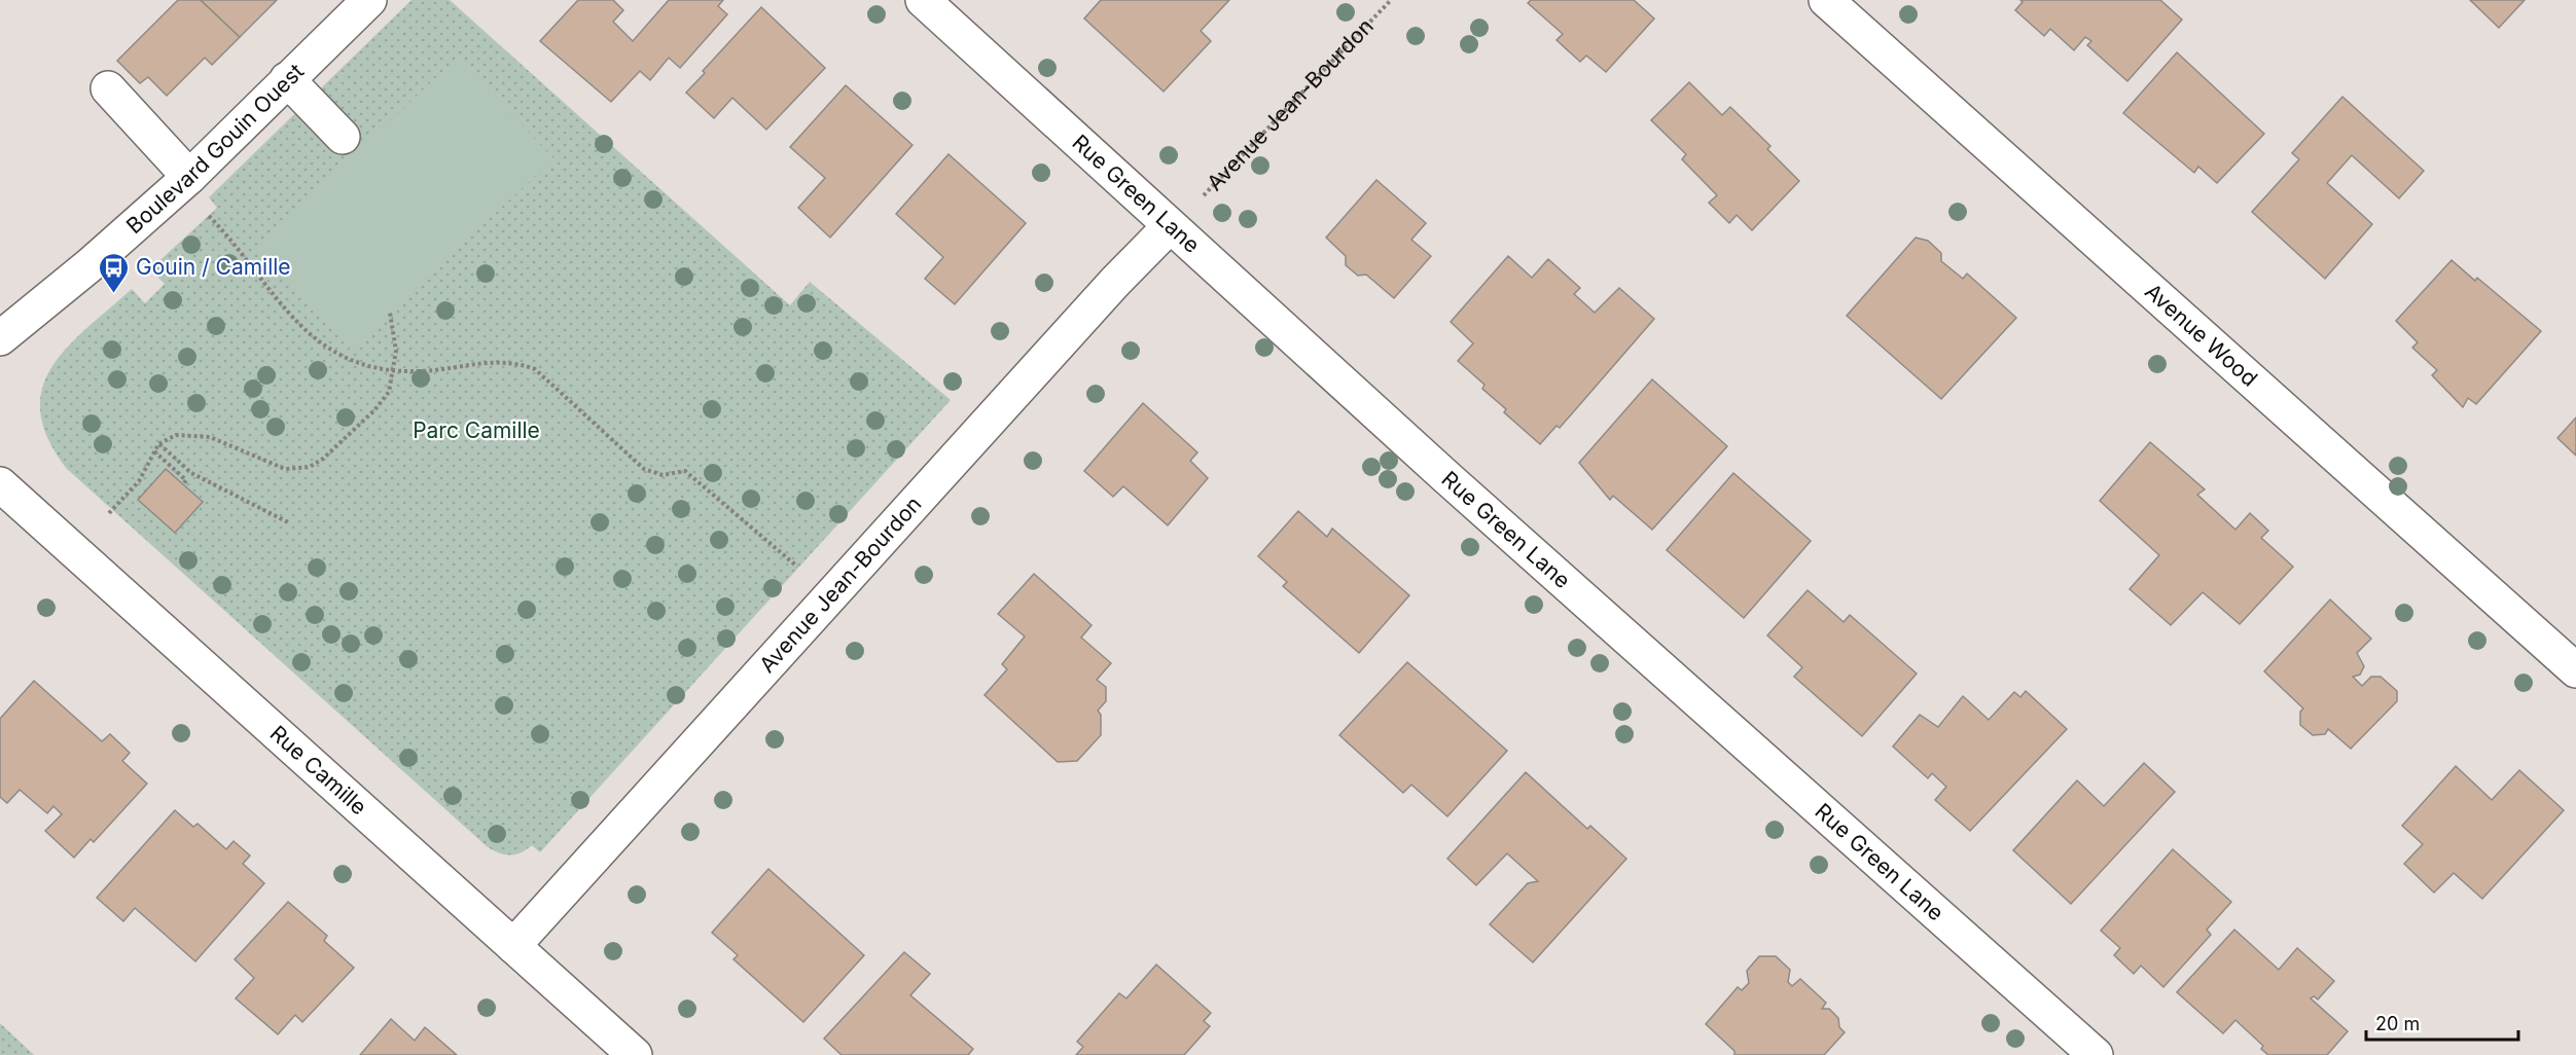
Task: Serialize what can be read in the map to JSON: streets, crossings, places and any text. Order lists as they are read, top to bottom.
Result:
{
  "streets": {
    "street": [
      "Avenue Jean-Bourdon",
      "Boulevard Gouin Ouest",
      "Rue Green Lane",
      "Avenue Wood",
      "Rue Camille"
    ]
  },
  "crossings": [
    ["Avenue Jean-Bourdon", "Rue Green Lane"],
    ["Avenue Jean-Bourdon", "Rue Camille"]
  ],
  "parks": ["Parc Camille"],
  "places": {
    "bus stop": ["Gouin / Camille"]
  },
  "scale_bar": "20 m"
}
